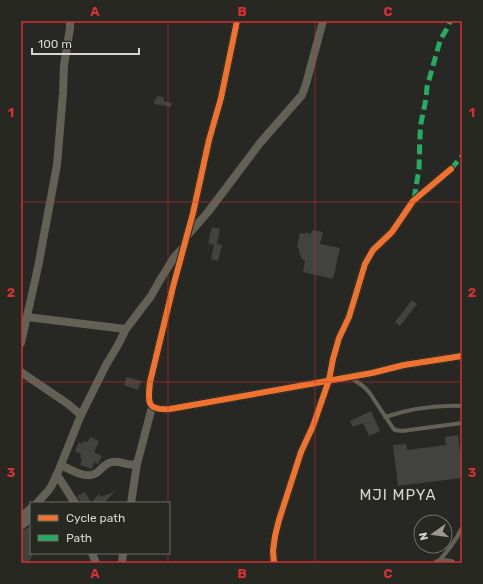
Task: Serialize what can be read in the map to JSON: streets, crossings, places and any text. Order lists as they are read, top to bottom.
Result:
{
  "districts": ["MJI MPYA"],
  "legend": ["Cycle path", "Path"],
  "scale_bar": "100 m",
  "north": "left",
  "grid": {
    "columns": ["A", "B", "C"],
    "rows": ["1", "2", "3"]
  }
}
